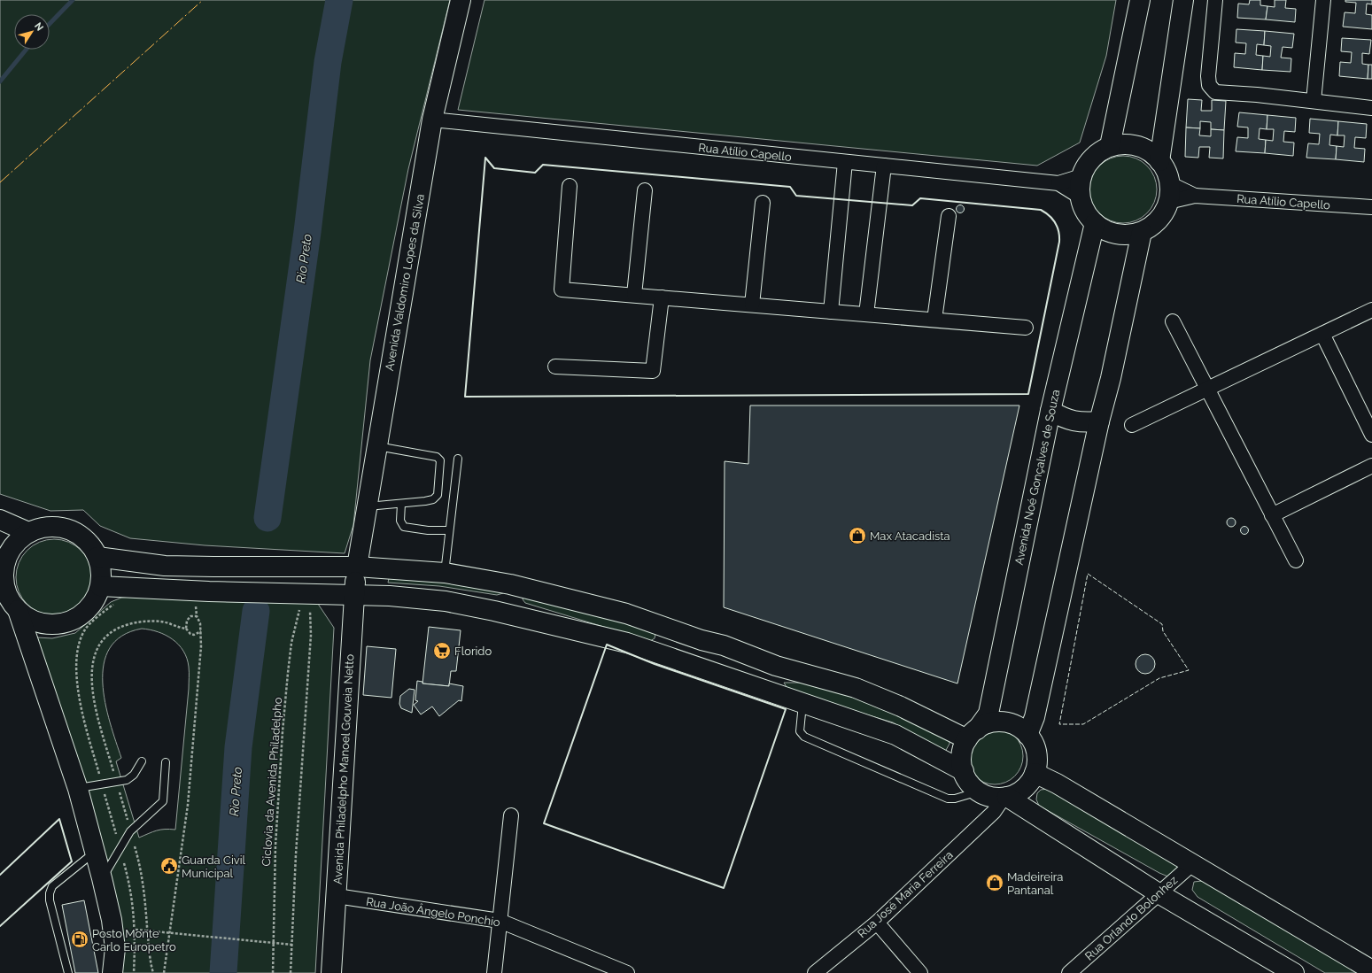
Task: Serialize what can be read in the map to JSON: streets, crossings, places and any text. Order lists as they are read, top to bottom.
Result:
{
  "streets": {
    "main road": ["Avenida Valdomiro Lopes da Silva", "Avenida Noé Gonçalves de Souza", "Avenida Philadelpho Manoel Gouveia Netto"],
    "street": [
      "Rua Atílio Capello",
      "Rua José Maria Ferreira",
      "Rua João Ângelo Ponchio",
      "Rua Orlando Bolonhez"
    ],
    "path": ["Ciclovia da Avenida Philadelpho"]
  },
  "crossings": [
    ["Rua Atílio Capello", "Avenida Valdomiro Lopes da Silva"],
    ["Rua Atílio Capello", "Avenida Noé Gonçalves de Souza"],
    ["Avenida Valdomiro Lopes da Silva", "Avenida Philadelpho Manoel Gouveia Netto"],
    ["Avenida Noé Gonçalves de Souza", "Rua José Maria Ferreira"],
    ["Avenida Philadelpho Manoel Gouveia Netto", "Rua João Ângelo Ponchio"]
  ],
  "water": ["Rio Preto"],
  "places": {
    "shop": ["Max Atacadista", "Madeireira Pantanal"],
    "supermarket": ["Florido"],
    "public building": ["Guarda Civil Municipal"],
    "fuel station": ["Posto Monte Carlo Europetro"]
  },
  "north": "top right"
}
